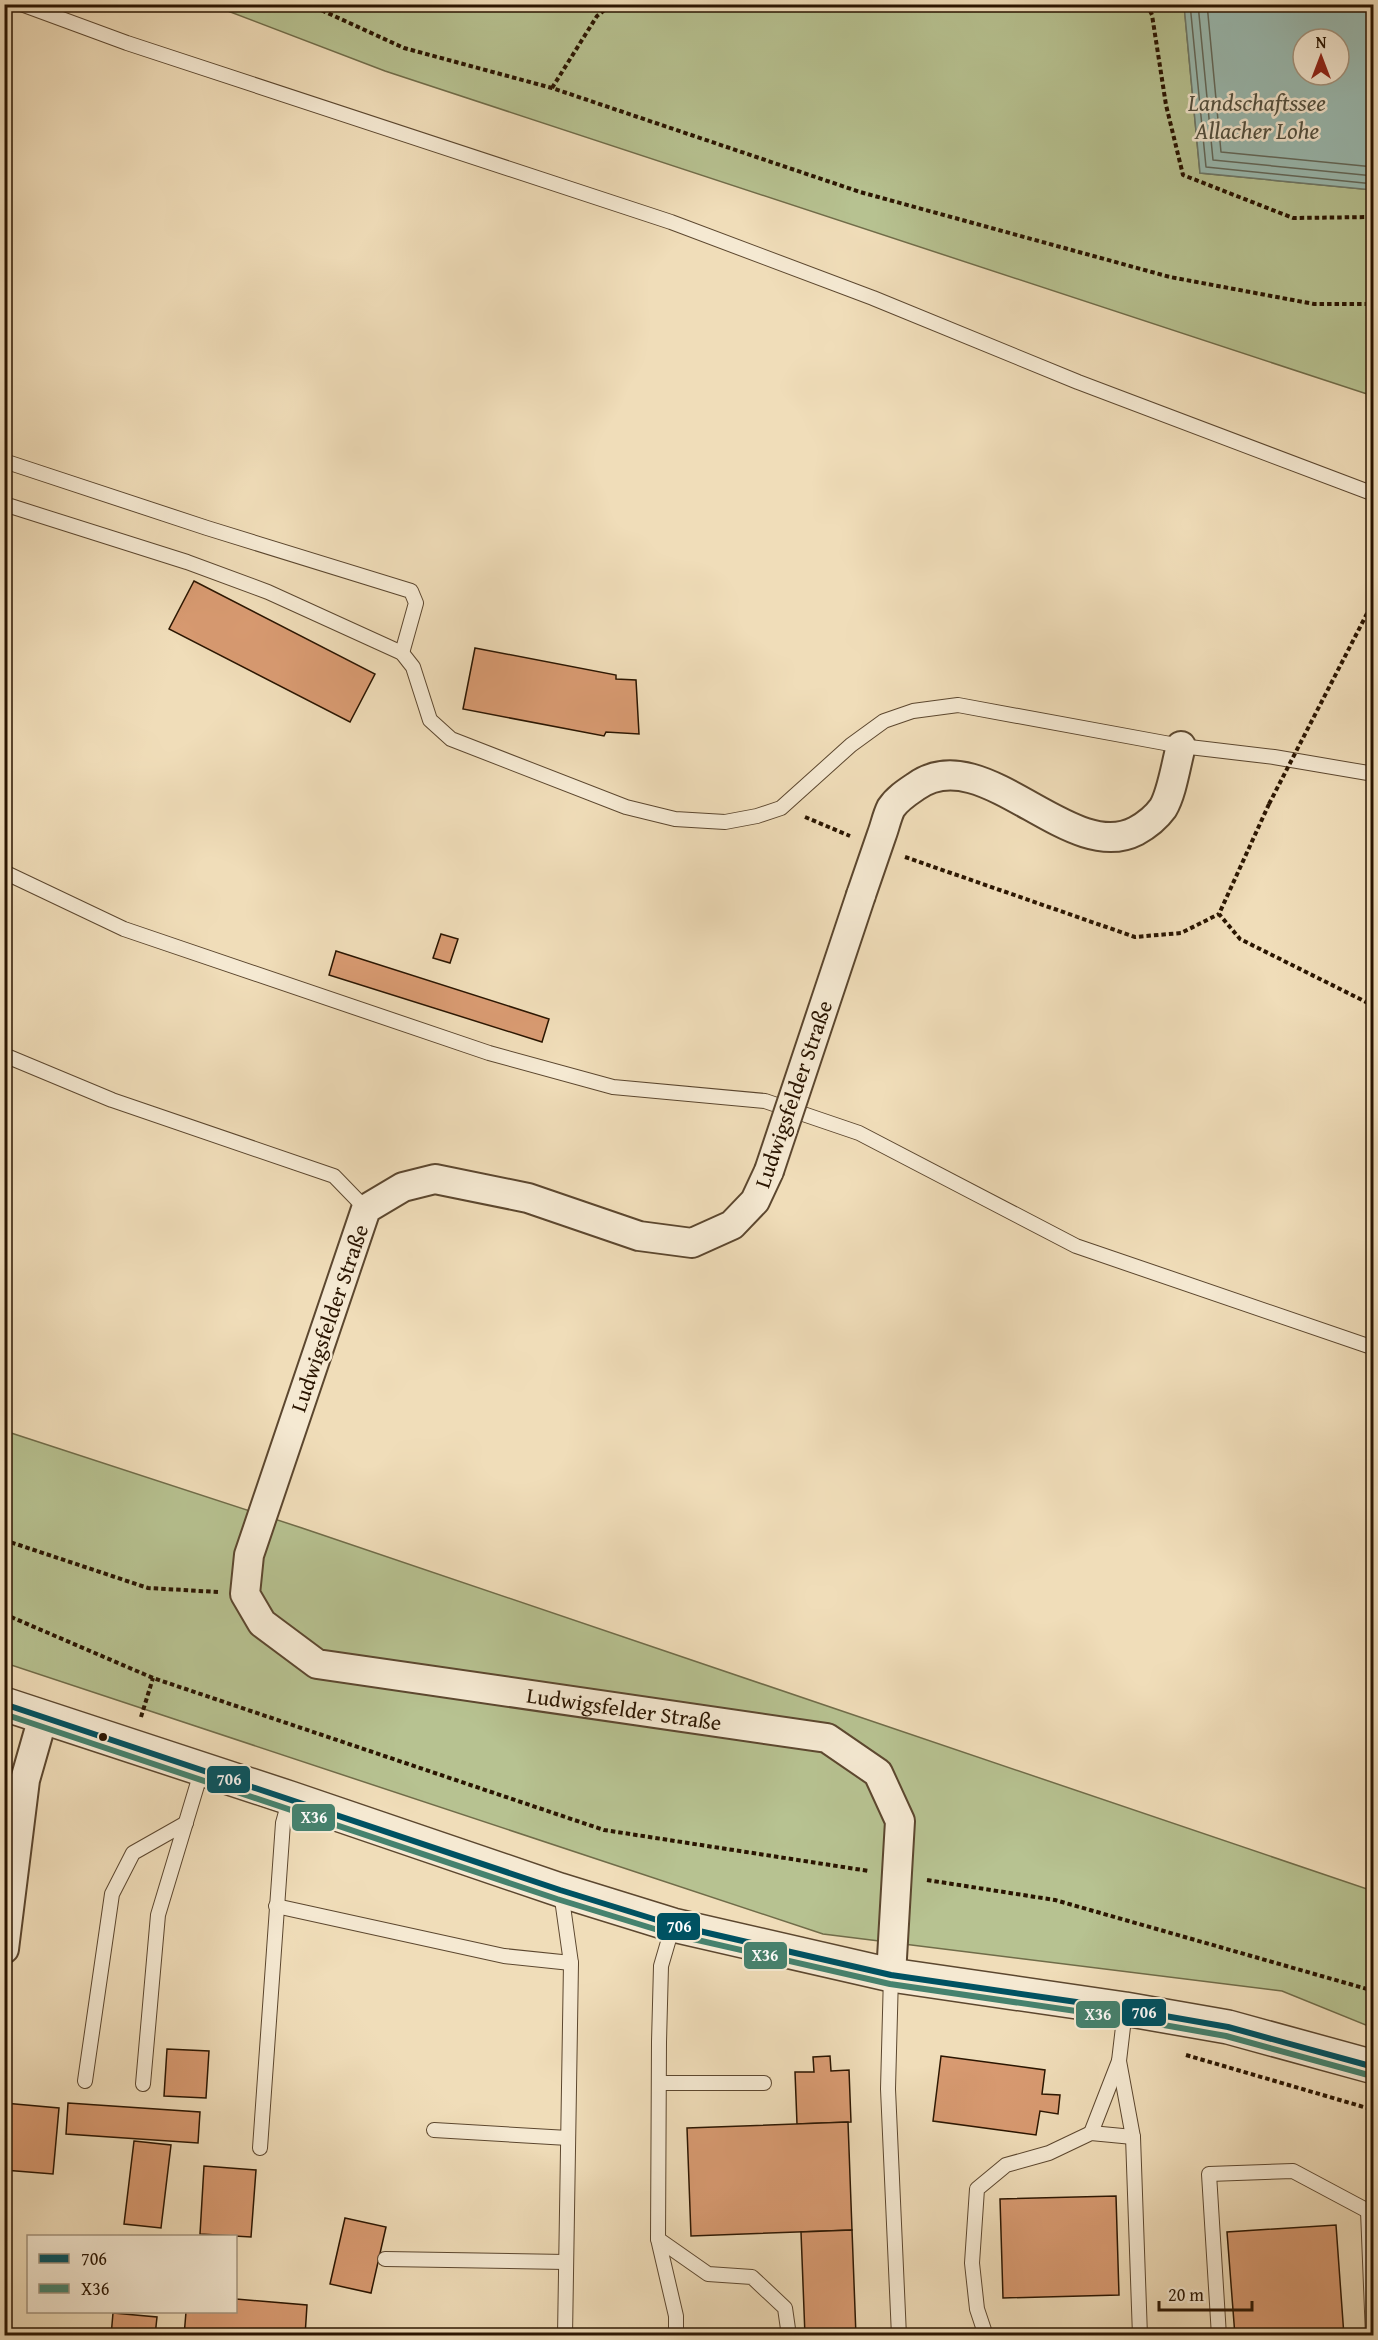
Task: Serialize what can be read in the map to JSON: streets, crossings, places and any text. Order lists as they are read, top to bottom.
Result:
{
  "streets": {
    "street": ["Ludwigsfelder Straße"]
  },
  "water": ["Landschaftssee Allacher Lohe"],
  "lines": ["transit line 706", "transit line X36"],
  "legend": ["706", "X36"],
  "scale_bar": "20 m",
  "north": "top"
}
